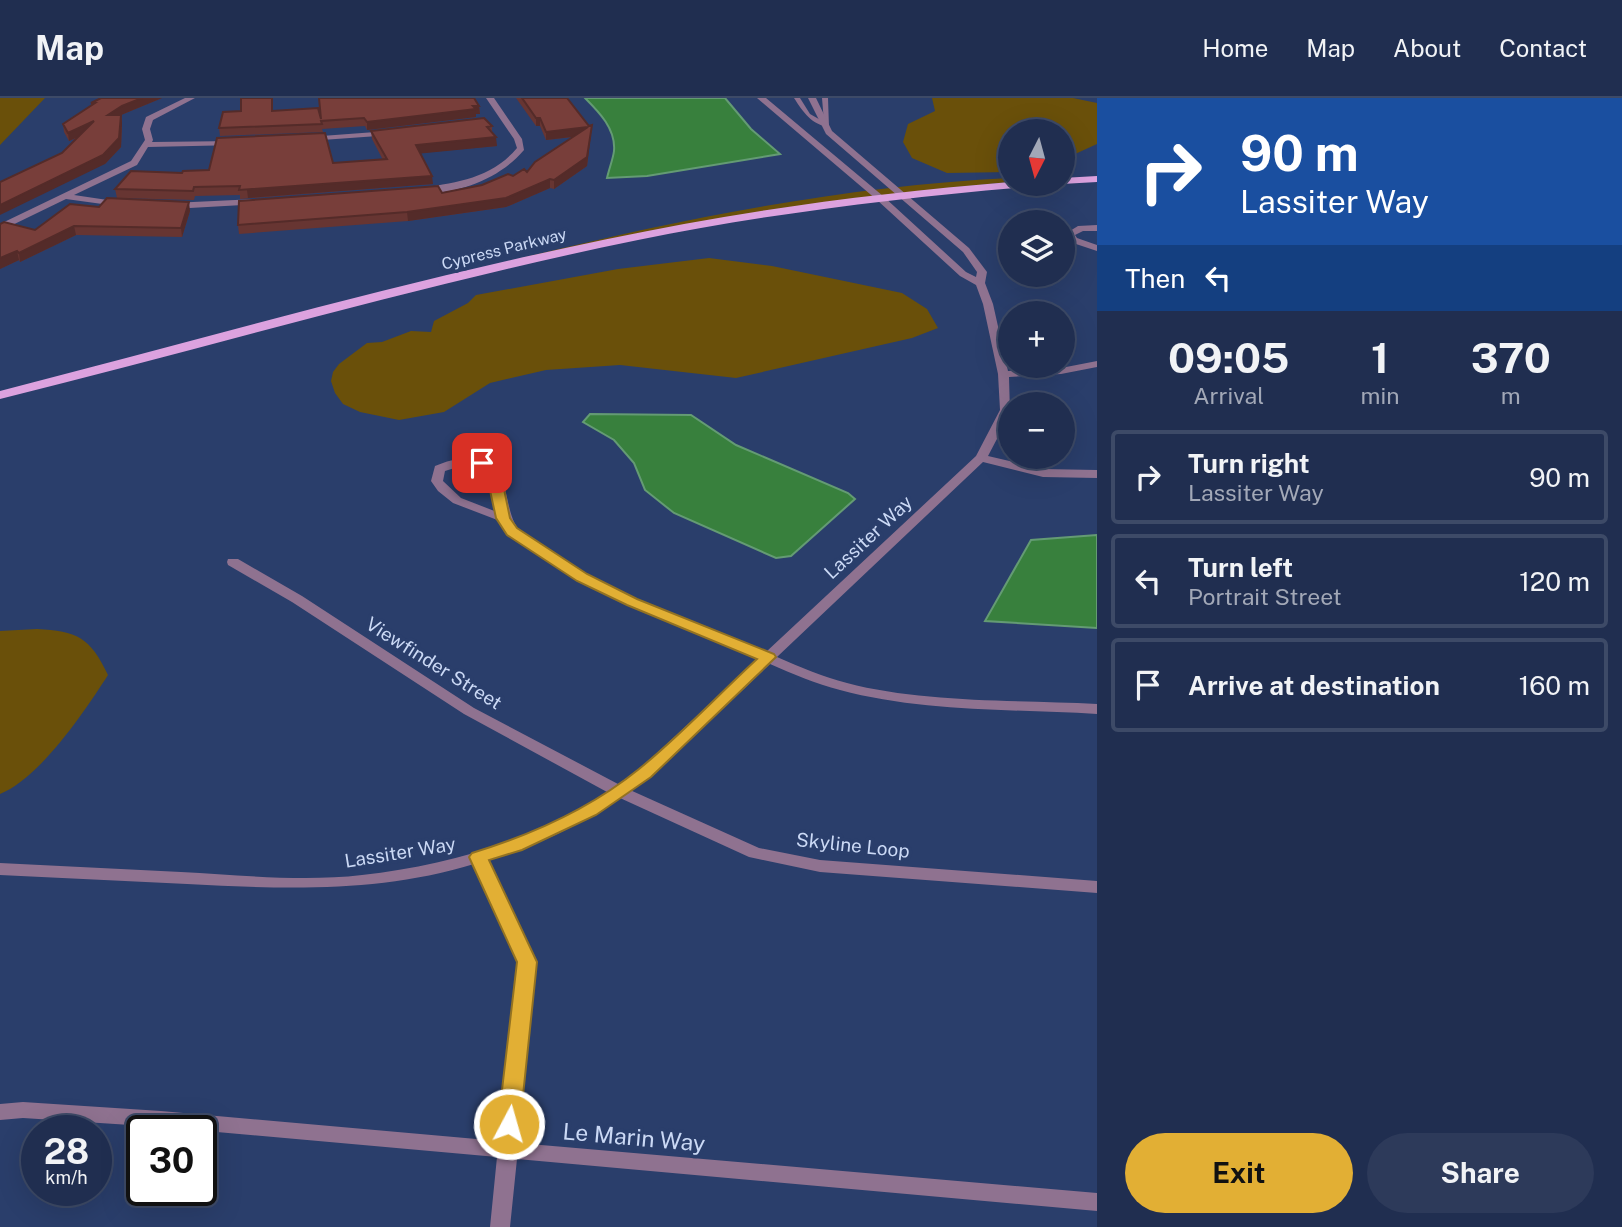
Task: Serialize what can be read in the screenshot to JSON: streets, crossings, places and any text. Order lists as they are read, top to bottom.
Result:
{
  "streets": {
    "main road": ["Cypress Parkway"],
    "street": [
      "Lassiter Way",
      "Viewfinder Street",
      "Skyline Loop",
      "Le Marin Way"
    ]
  },
  "crossings": [
    ["Cypress Parkway", "Lassiter Way"],
    ["Lassiter Way", "Viewfinder Street"],
    ["Lassiter Way", "Skyline Loop"],
    ["Viewfinder Street", "Skyline Loop"]
  ],
  "north": "bottom",
  "page": {
    "header": "Map",
    "nav": [
      "Home",
      "Map",
      "About",
      "Contact"
    ],
    "turn": ["90 m", "Lassiter Way"],
    "map_buttons": ["+", "−"],
    "then": "Then",
    "eta": [
      "09:05",
      "Arrival",
      "1",
      "min",
      "370",
      "m"
    ],
    "list": [
      {
        "name": "Turn right",
        "note": "Lassiter Way",
        "value": "90 m"
      },
      {
        "name": "Turn left",
        "note": "Portrait Street",
        "value": "120 m"
      },
      {
        "name": "Arrive at destination",
        "value": "160 m"
      }
    ],
    "speed": "28 km/h",
    "limit": "30",
    "buttons": ["Exit", "Share"]
  }
}
